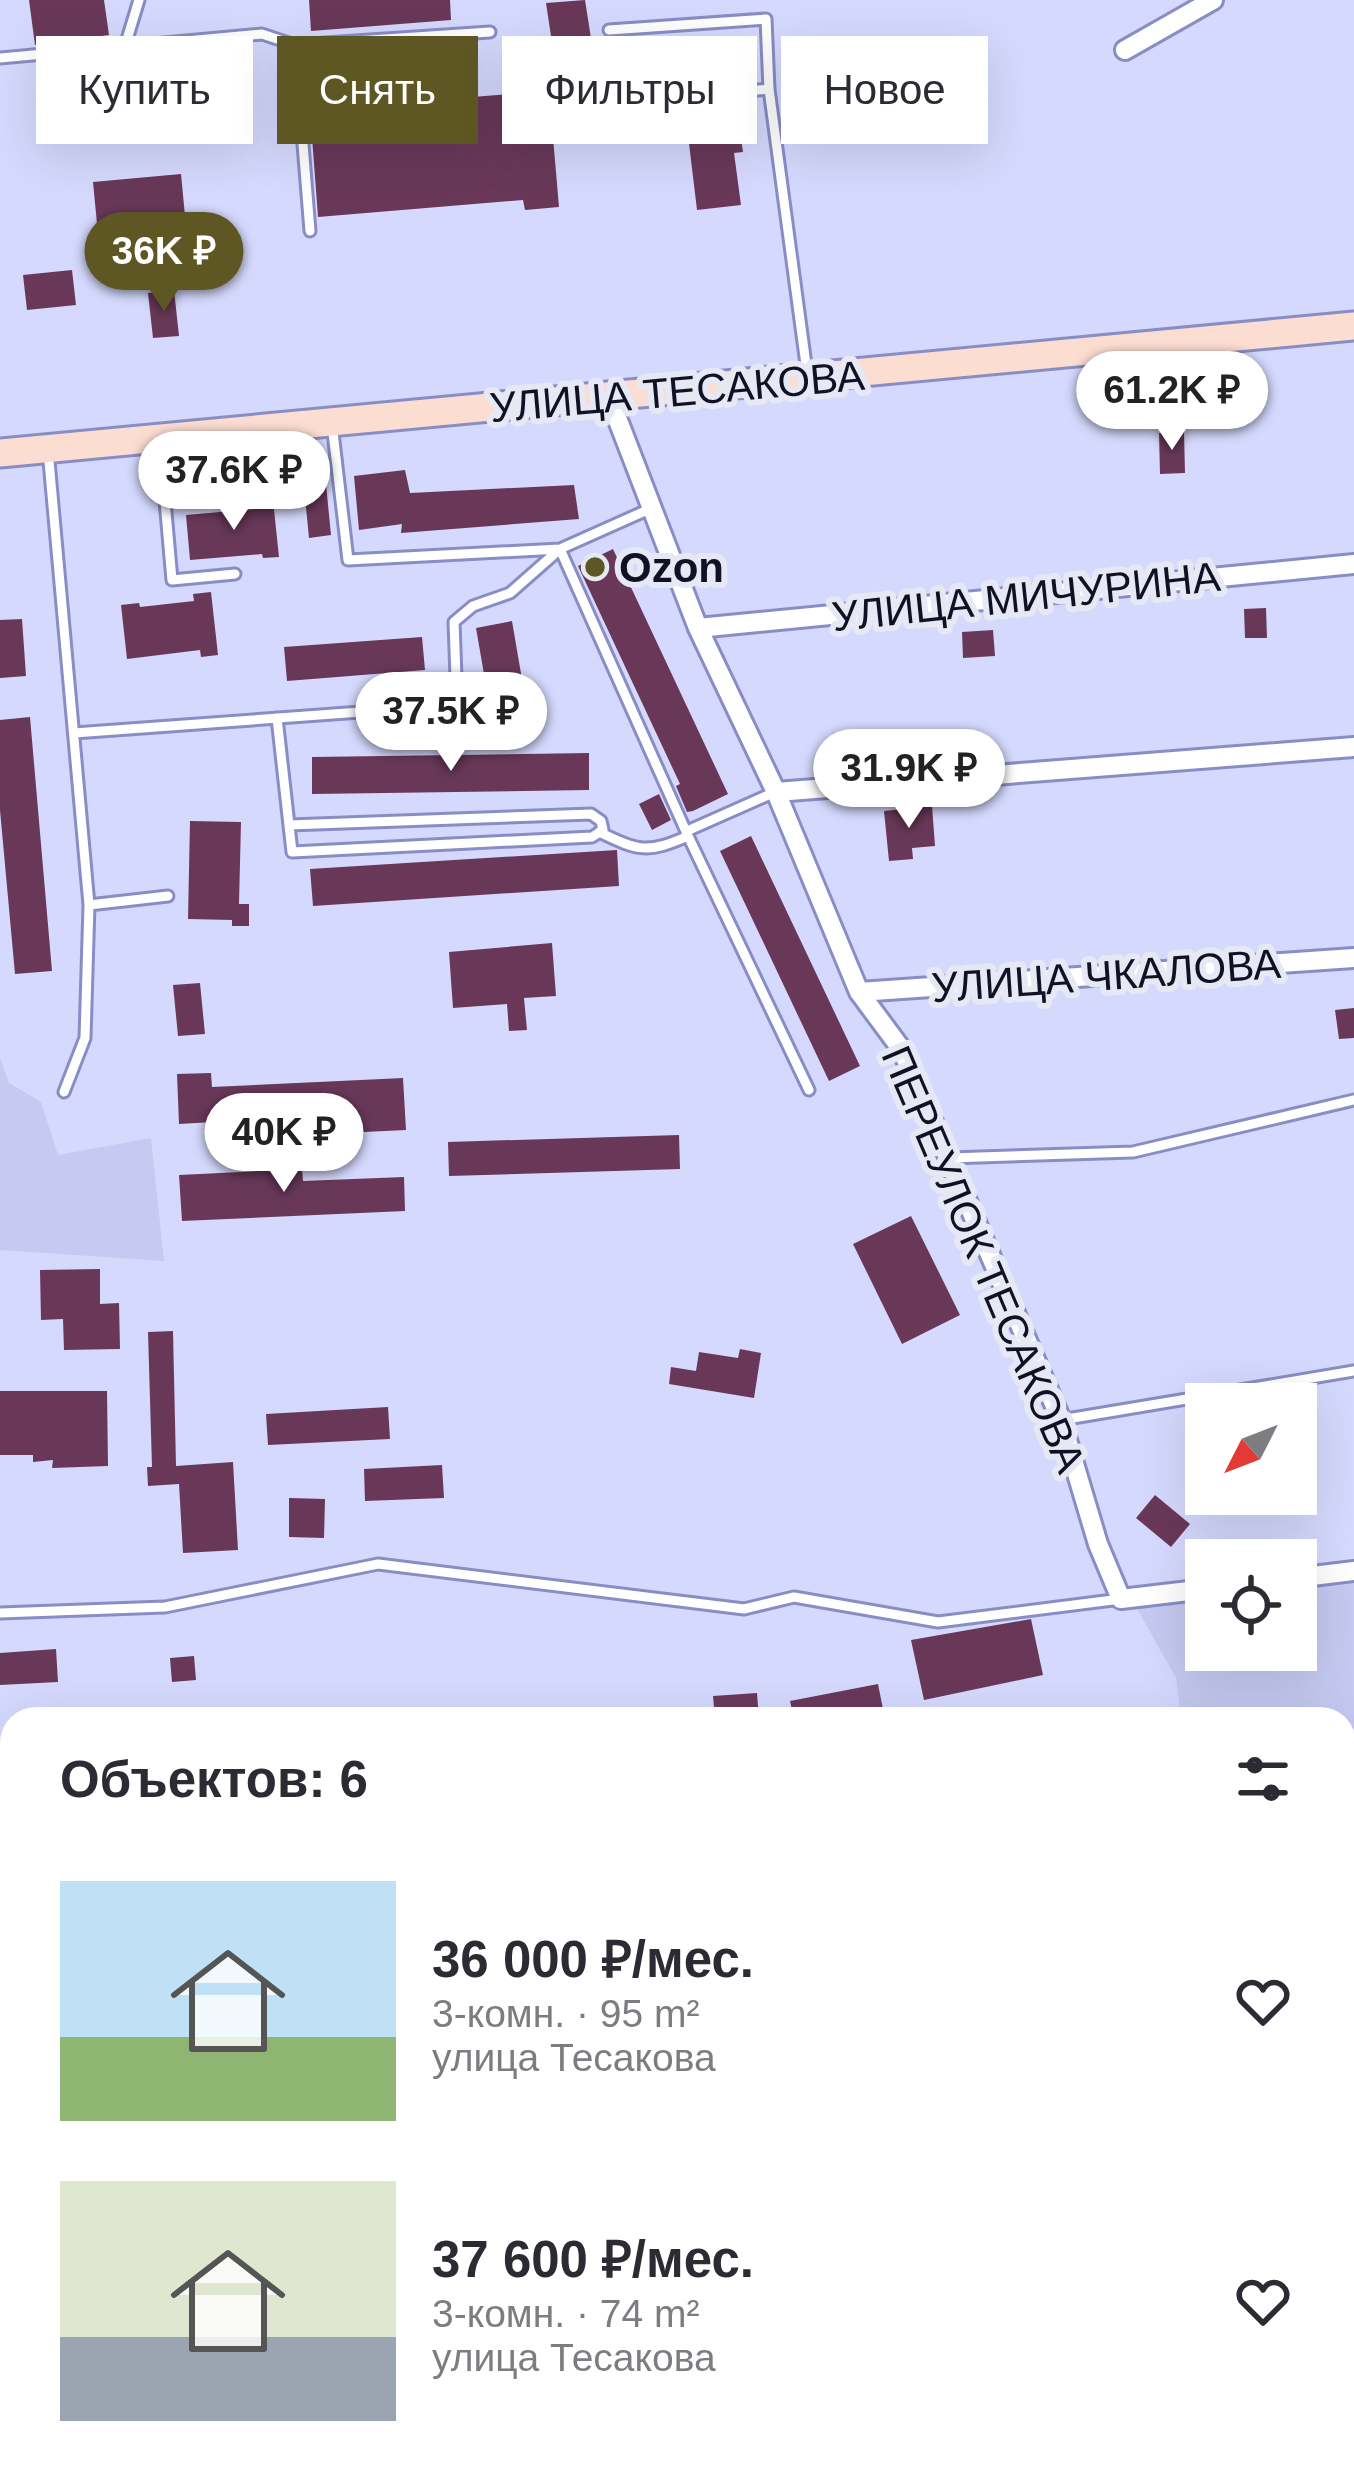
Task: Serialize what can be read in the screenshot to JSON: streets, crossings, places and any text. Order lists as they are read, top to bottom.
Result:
{
  "streets": {
    "main road": ["УЛИЦА ТЕСАКОВА"],
    "street": ["УЛИЦА МИЧУРИНА", "УЛИЦА ЧКАЛОВА", "ПЕРЕУЛОК ТЕСАКОВА"]
  },
  "crossings": [
    ["УЛИЦА ТЕСАКОВА", "ПЕРЕУЛОК ТЕСАКОВА"],
    ["УЛИЦА МИЧУРИНА", "ПЕРЕУЛОК ТЕСАКОВА"],
    ["УЛИЦА ЧКАЛОВА", "ПЕРЕУЛОК ТЕСАКОВА"]
  ],
  "places": ["Ozon"],
  "north": "bottom left",
  "page": {
    "chip": [
      "Купить",
      "Снять",
      "Фильтры",
      "Новое"
    ],
    "price": [
      "36K ₽",
      "61.2K ₽",
      "37.6K ₽",
      "37.5K ₽",
      "31.9K ₽",
      "40K ₽"
    ],
    "heading": "Объектов: 6",
    "list": [
      {
        "name": "36 000 ₽/мес.",
        "note": "3-комн. · 95 m² · улица Тесакова"
      },
      {
        "name": "37 600 ₽/мес.",
        "note": "3-комн. · 74 m² · улица Тесакова"
      }
    ]
  }
}
